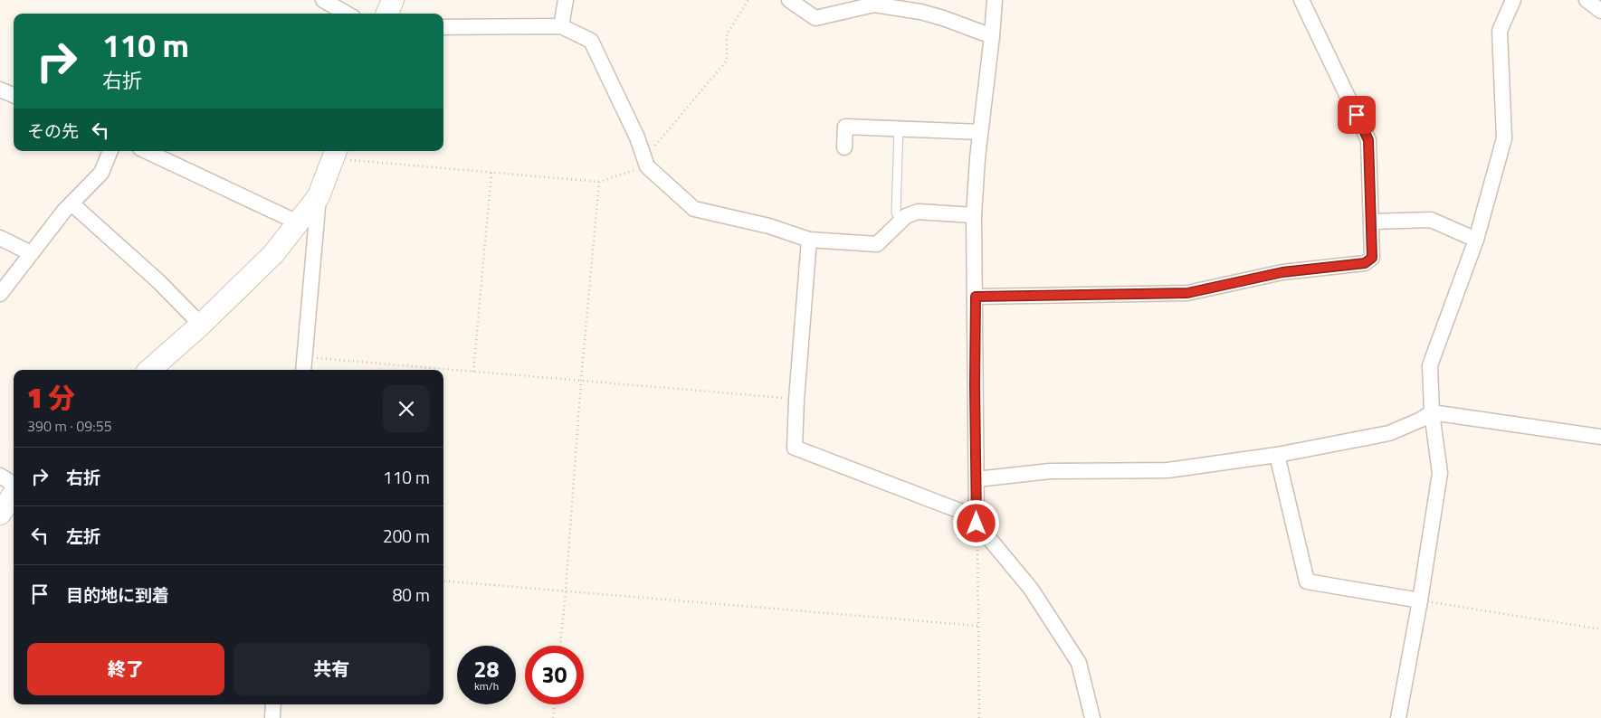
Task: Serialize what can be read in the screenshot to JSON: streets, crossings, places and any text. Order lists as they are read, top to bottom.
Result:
{
  "page": {
    "turn": ["110 m", "右折"],
    "then": "その先",
    "heading": ["1 分", "390 m · 09:55"],
    "list": [
      {
        "name": "右折",
        "value": "110 m"
      },
      {
        "name": "左折",
        "value": "200 m"
      },
      {
        "name": "目的地に到着",
        "value": "80 m"
      }
    ],
    "buttons": ["終了", "共有"],
    "speed": "28 km/h",
    "limit": "30"
  }
}
